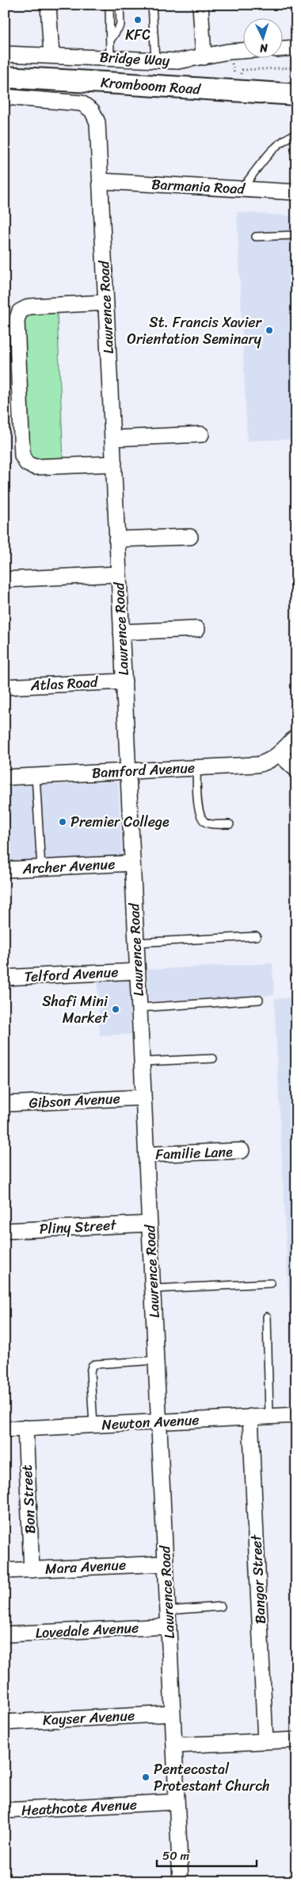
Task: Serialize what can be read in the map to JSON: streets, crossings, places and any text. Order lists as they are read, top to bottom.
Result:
{
  "streets": {
    "street": [
      "Bridge Way",
      "Kromboom Road",
      "Barmania Road",
      "Lawrence Road",
      "Atlas Road",
      "Bamford Avenue",
      "Archer Avenue",
      "Telford Avenue",
      "Gibson Avenue",
      "Familie Lane",
      "Pliny Street",
      "Newton Avenue",
      "Bon Street",
      "Mara Avenue",
      "Bangor Street",
      "Lovedale Avenue",
      "Kayser Avenue",
      "Heathcote Avenue"
    ]
  },
  "crossings": [
    ["Barmania Road", "Lawrence Road"],
    ["Lawrence Road", "Atlas Road"],
    ["Lawrence Road", "Bamford Avenue"],
    ["Lawrence Road", "Archer Avenue"],
    ["Lawrence Road", "Telford Avenue"],
    ["Lawrence Road", "Gibson Avenue"],
    ["Lawrence Road", "Familie Lane"],
    ["Lawrence Road", "Pliny Street"],
    ["Lawrence Road", "Newton Avenue"],
    ["Lawrence Road", "Mara Avenue"],
    ["Lawrence Road", "Lovedale Avenue"],
    ["Lawrence Road", "Kayser Avenue"],
    ["Lawrence Road", "Heathcote Avenue"],
    ["Newton Avenue", "Bon Street"],
    ["Newton Avenue", "Bangor Street"],
    ["Bon Street", "Mara Avenue"]
  ],
  "places": [
    "KFC",
    "St. Francis Xavier Orientation Seminary",
    "Premier College",
    "Shafi Mini Market",
    "Pentecostal Protestant Church"
  ],
  "scale_bar": "50 m",
  "north": "bottom"
}
